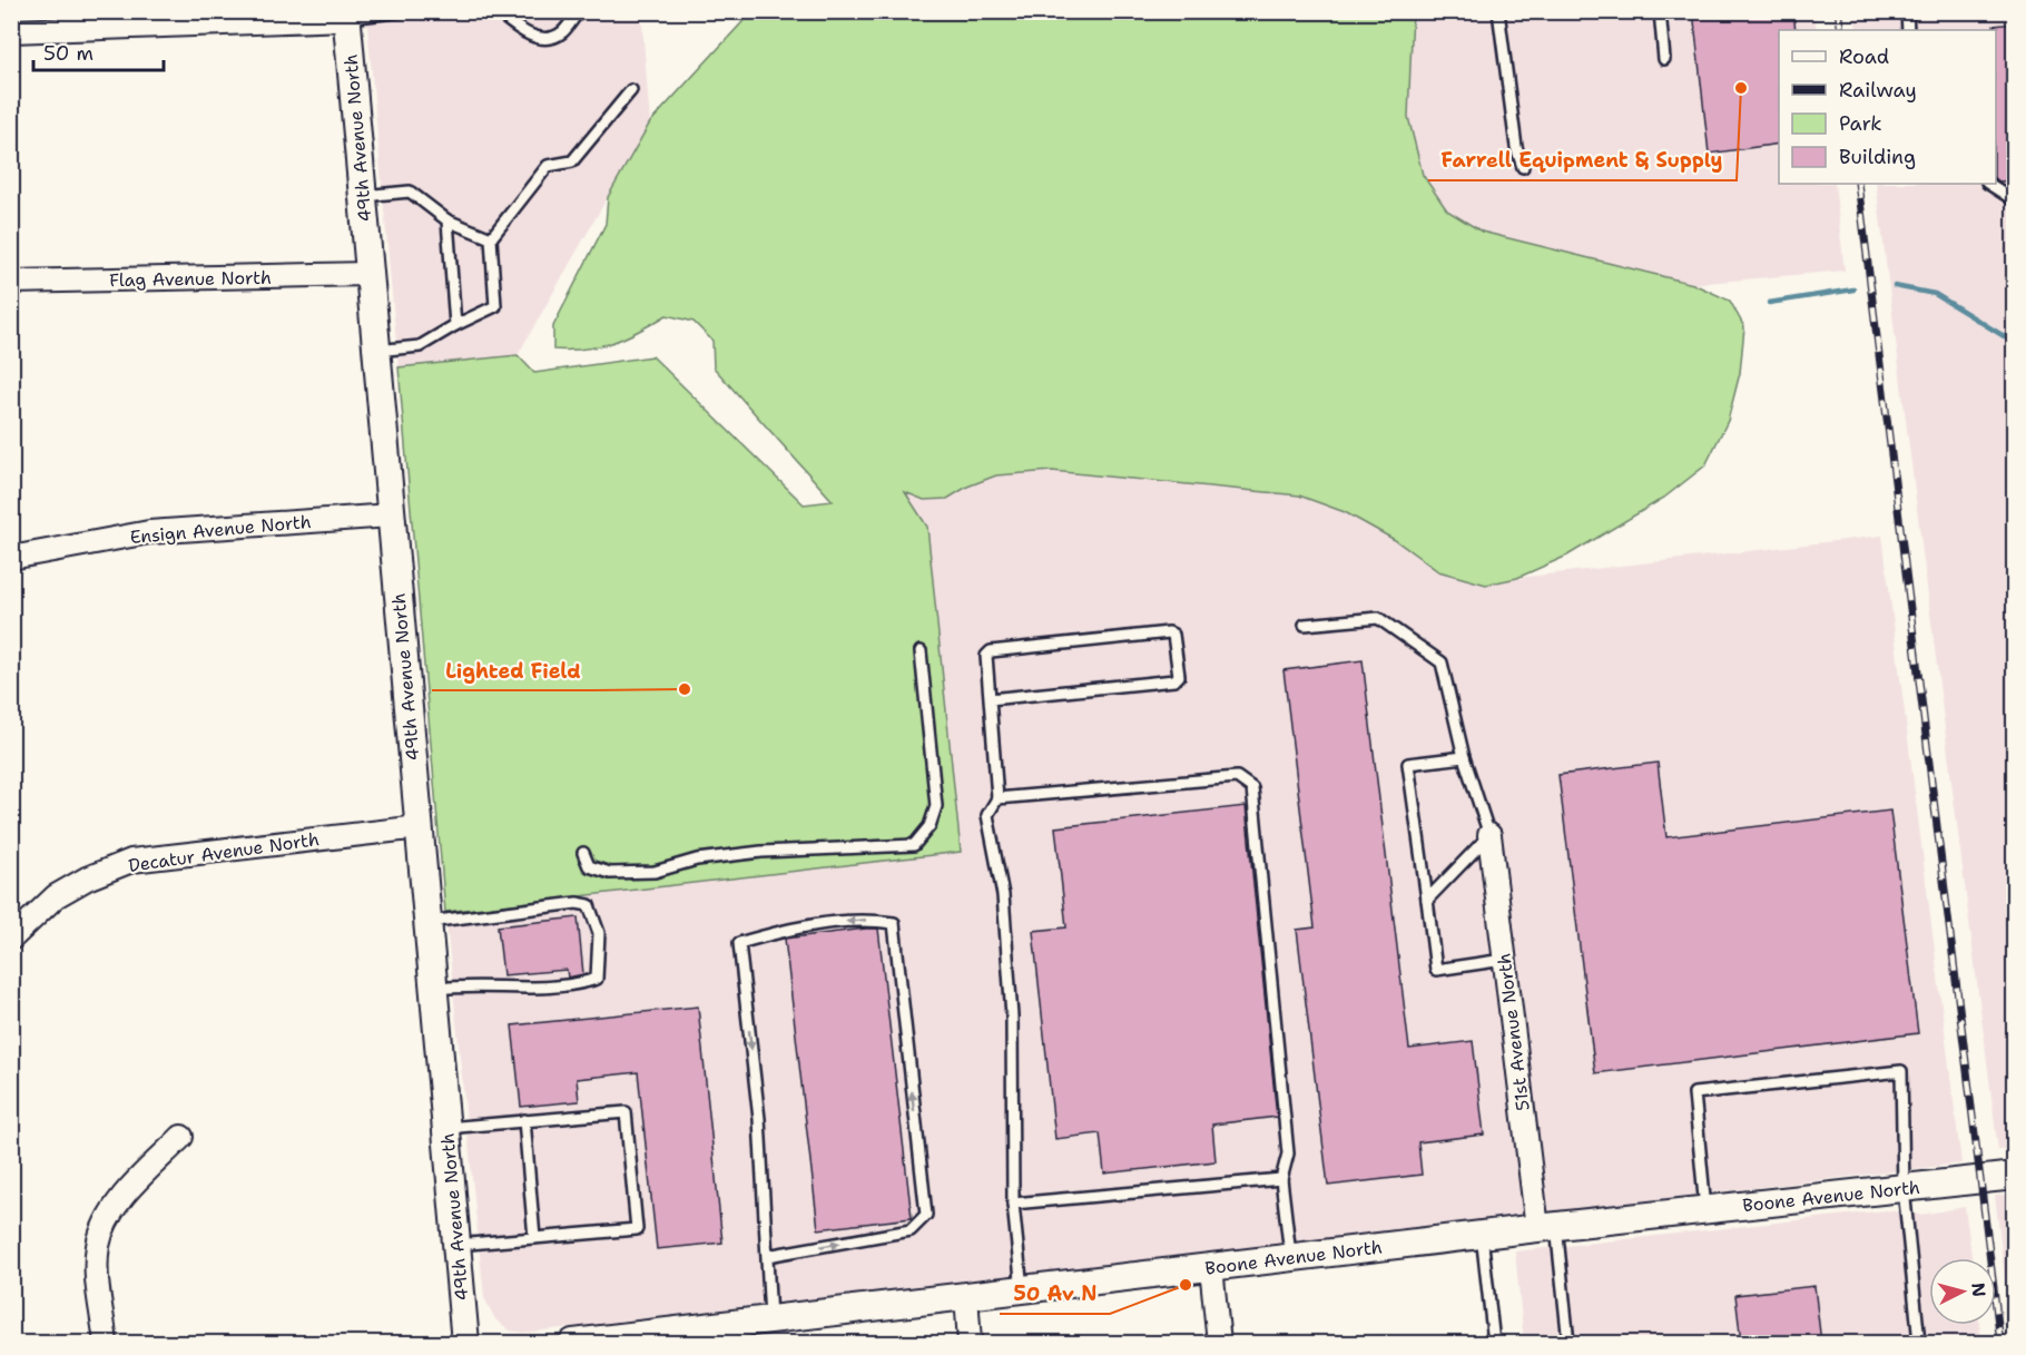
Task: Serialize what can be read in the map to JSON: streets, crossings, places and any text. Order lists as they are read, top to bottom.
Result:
{
  "streets": {
    "street": [
      "49th Avenue North",
      "Flag Avenue North",
      "Ensign Avenue North",
      "Decatur Avenue North",
      "51st Avenue North",
      "Boone Avenue North"
    ]
  },
  "crossings": [
    ["49th Avenue North", "Flag Avenue North"],
    ["49th Avenue North", "Ensign Avenue North"],
    ["49th Avenue North", "Decatur Avenue North"],
    ["51st Avenue North", "Boone Avenue North"]
  ],
  "places": ["Farrell Equipment & Supply", "Lighted Field", "50 Av N"],
  "legend": [
    "Road",
    "Railway",
    "Park",
    "Building"
  ],
  "scale_bar": "50 m",
  "north": "right"
}
